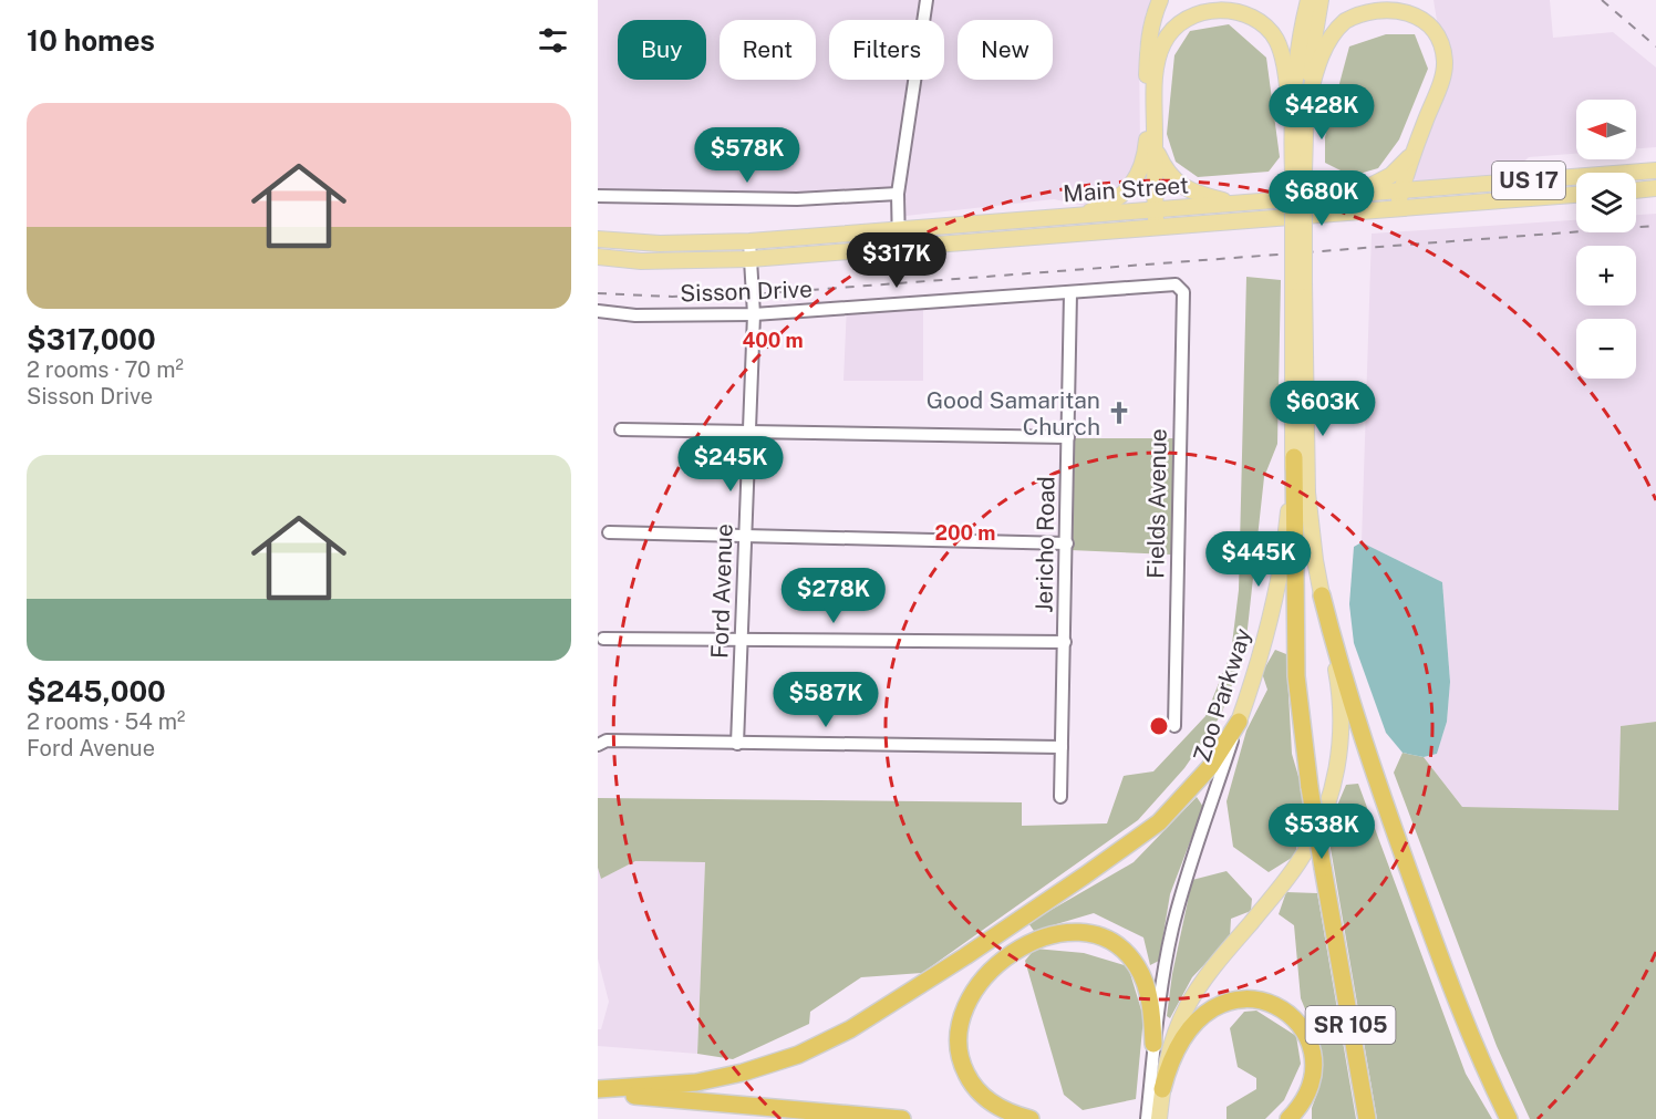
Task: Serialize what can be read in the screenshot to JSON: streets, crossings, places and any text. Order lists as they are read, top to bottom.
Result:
{
  "streets": {
    "highway": ["SR 105"],
    "main road": ["US 17", "Main Street", "Zoo Parkway"],
    "street": [
      "Sisson Drive",
      "Fields Avenue",
      "Jericho Road",
      "Ford Avenue"
    ]
  },
  "crossings": [
    ["Main Street", "Ford Avenue"],
    ["Sisson Drive", "Fields Avenue"],
    ["Sisson Drive", "Jericho Road"],
    ["Sisson Drive", "Ford Avenue"],
    ["Zoo Parkway", "SR 105"]
  ],
  "places": {
    "church": ["Good Samaritan Church"]
  },
  "north": "left",
  "page": {
    "heading": "10 homes",
    "chip": [
      "Buy",
      "Rent",
      "Filters",
      "New"
    ],
    "list": [
      {
        "name": "$317,000",
        "note": "2 rooms · 70 m² · Sisson Drive"
      },
      {
        "name": "$245,000",
        "note": "2 rooms · 54 m² · Ford Avenue"
      }
    ],
    "price": [
      "$428K",
      "$578K",
      "$680K",
      "$317K",
      "$603K",
      "$245K",
      "$445K",
      "$278K",
      "$587K",
      "$538K"
    ],
    "map_buttons": ["+", "−"]
  },
  "rings": ["400 m", "200 m"]
}
